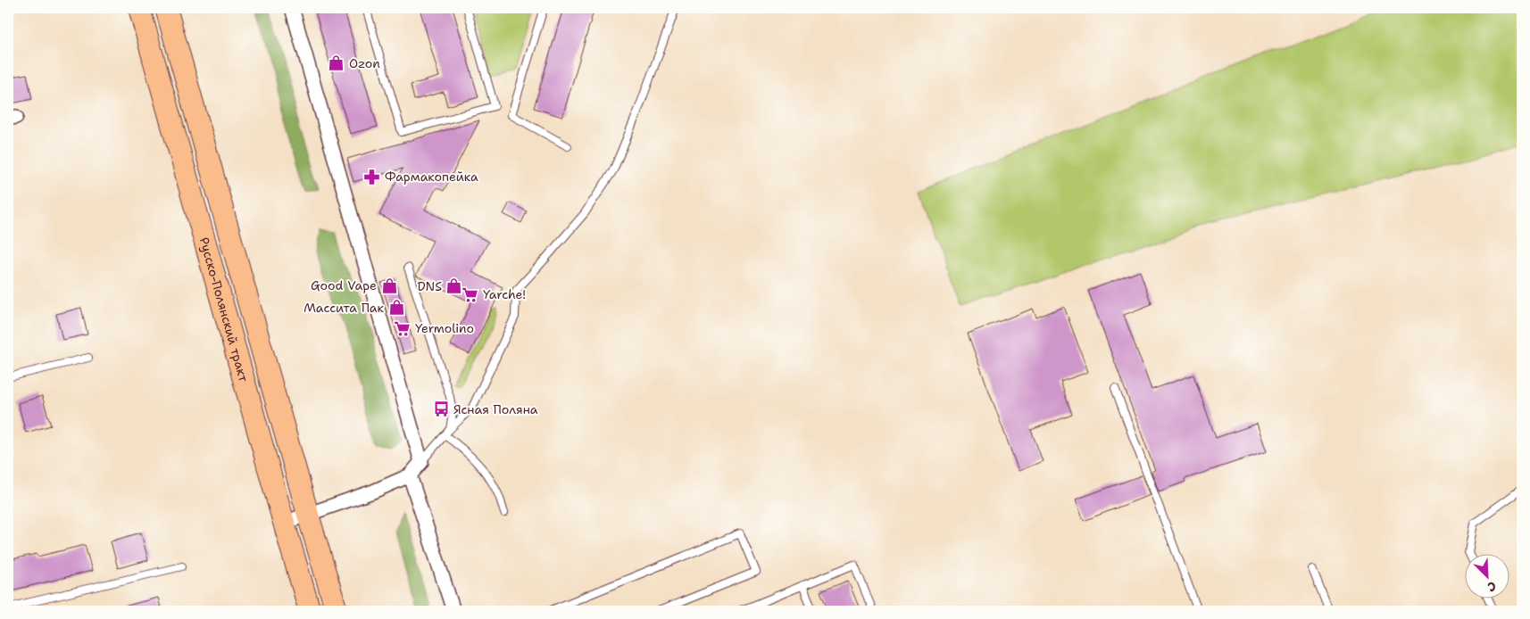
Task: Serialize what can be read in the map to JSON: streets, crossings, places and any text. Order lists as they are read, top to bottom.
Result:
{
  "streets": {
    "main road": ["Русско-Полянский тракт"]
  },
  "places": {
    "shop": [
      "Ozon",
      "Good Vape",
      "DNS",
      "Массита Пак"
    ],
    "pharmacy": ["Фармакопейка"],
    "supermarket": ["Yarche!", "Yermolino"],
    "bus stop": ["Ясная Поляна"]
  },
  "north": "bottom right"
}
